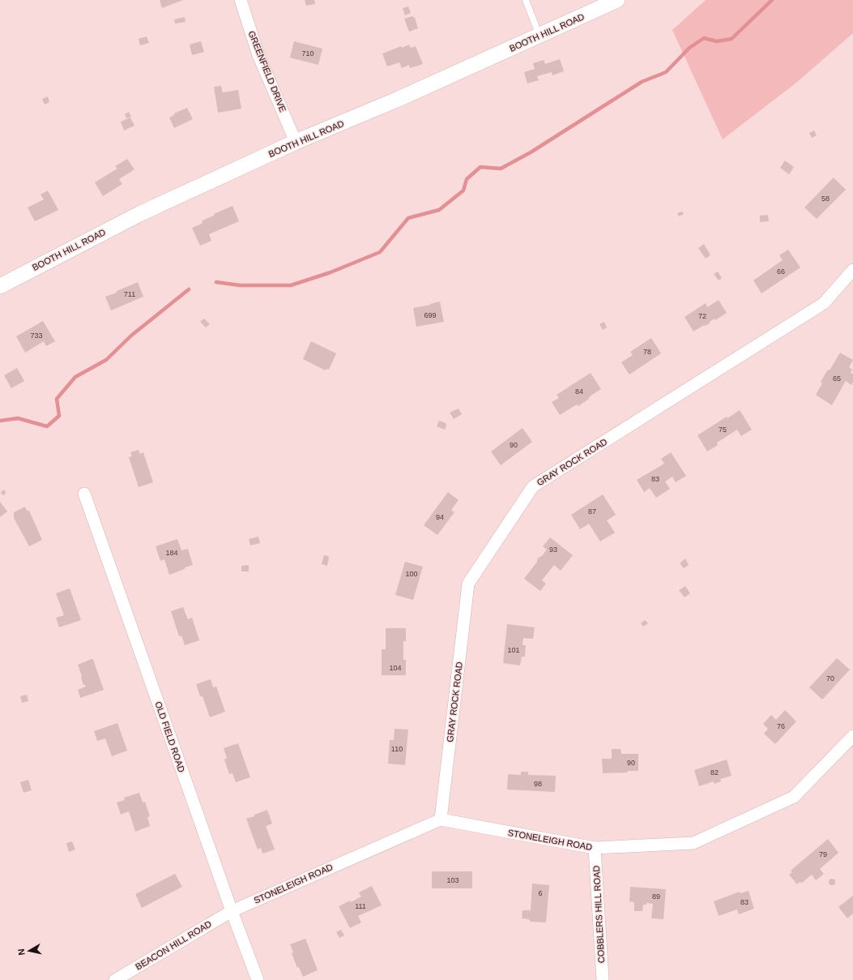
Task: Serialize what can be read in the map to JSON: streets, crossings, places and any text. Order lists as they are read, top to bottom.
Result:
{
  "streets": {
    "street": [
      "BOOTH HILL ROAD",
      "GREENFIELD DRIVE",
      "GRAY ROCK ROAD",
      "OLD FIELD ROAD",
      "STONELEIGH ROAD",
      "COBBLERS HILL ROAD",
      "BEACON HILL ROAD"
    ]
  },
  "crossings": [
    ["BOOTH HILL ROAD", "GREENFIELD DRIVE"],
    ["GRAY ROCK ROAD", "STONELEIGH ROAD"],
    ["OLD FIELD ROAD", "STONELEIGH ROAD"],
    ["OLD FIELD ROAD", "BEACON HILL ROAD"],
    ["STONELEIGH ROAD", "COBBLERS HILL ROAD"],
    ["STONELEIGH ROAD", "BEACON HILL ROAD"]
  ],
  "house_numbers": [
    "710",
    "58",
    "66",
    "711",
    "699",
    "72",
    "733",
    "78",
    "65",
    "84",
    "75",
    "90",
    "83",
    "87",
    "94",
    "93",
    "184",
    "100",
    "101",
    "104",
    "70",
    "76",
    "110",
    "90",
    "82",
    "98",
    "79",
    "103",
    "6",
    "89",
    "83",
    "111"
  ],
  "north": "left"
}
